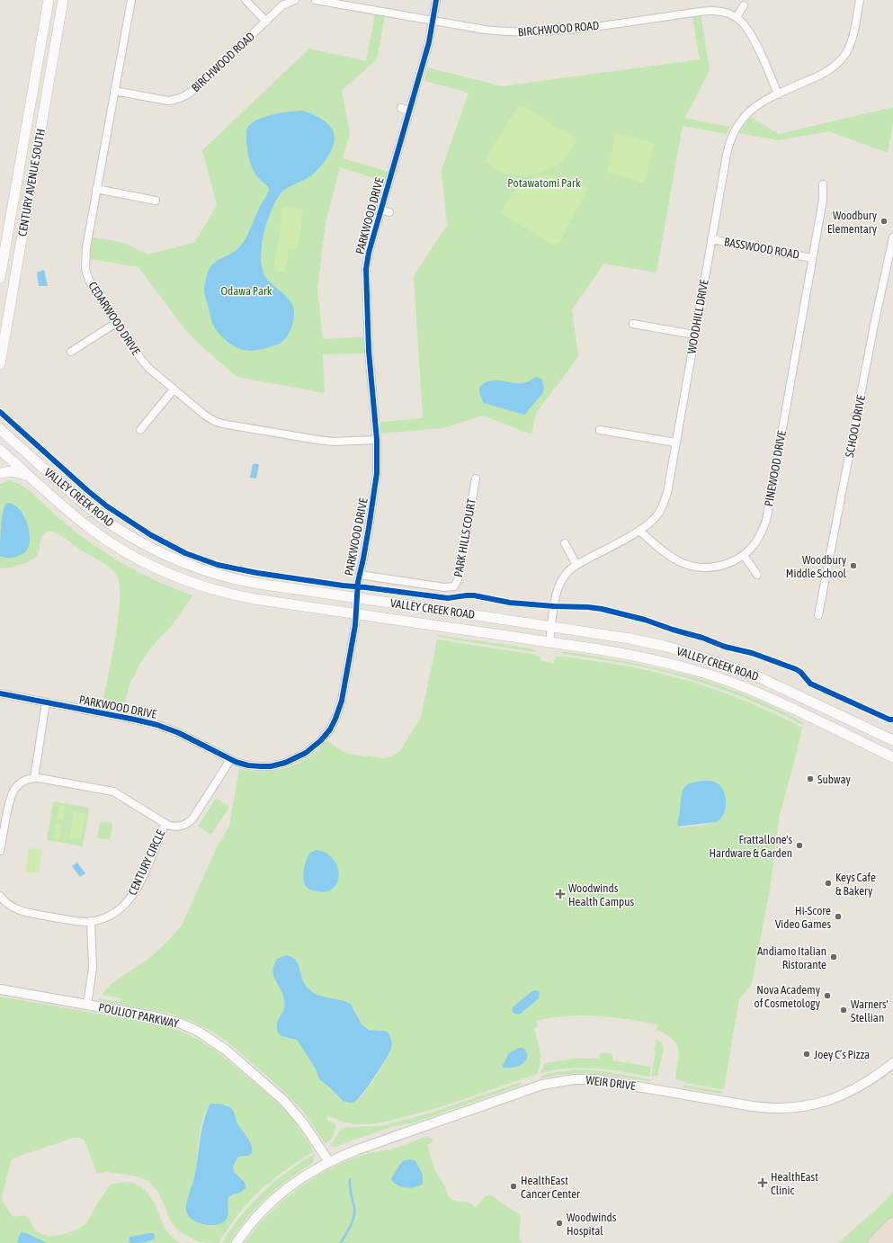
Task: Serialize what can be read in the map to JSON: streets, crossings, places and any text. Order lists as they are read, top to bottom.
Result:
{
  "streets": {
    "main road": ["CENTURY AVENUE SOUTH", "VALLEY CREEK ROAD"],
    "street": [
      "BIRCHWOOD ROAD",
      "PARKWOOD DRIVE",
      "BASSWOOD ROAD",
      "WOODHILL DRIVE",
      "CEDARWOOD DRIVE",
      "SCHOOL DRIVE",
      "PINEWOOD DRIVE",
      "PARK HILLS COURT",
      "CENTURY CIRCLE",
      "POULIOT PARKWAY",
      "WEIR DRIVE"
    ]
  },
  "crossings": [
    ["BIRCHWOOD ROAD", "PARKWOOD DRIVE"],
    ["BIRCHWOOD ROAD", "CEDARWOOD DRIVE"],
    ["PARKWOOD DRIVE", "CEDARWOOD DRIVE"],
    ["PARKWOOD DRIVE", "VALLEY CREEK ROAD"],
    ["PARKWOOD DRIVE", "PARK HILLS COURT"],
    ["PARKWOOD DRIVE", "CENTURY CIRCLE"],
    ["BASSWOOD ROAD", "WOODHILL DRIVE"],
    ["BASSWOOD ROAD", "PINEWOOD DRIVE"],
    ["WOODHILL DRIVE", "PINEWOOD DRIVE"],
    ["WOODHILL DRIVE", "VALLEY CREEK ROAD"],
    ["POULIOT PARKWAY", "WEIR DRIVE"]
  ],
  "parks": ["Potawatomi Park", "Odawa Park"],
  "places": {
    "other": [
      "Woodbury Elementary",
      "Woodbury Middle School",
      "Subway",
      "Frattallone's Hardware & Garden",
      "Keys Cafe & Bakery",
      "Hi-Score Video Games",
      "Andiamo Italian Ristorante",
      "Nova Academy of Cosmetology",
      "Warners' Stellian",
      "Joey C’s Pizza",
      "HealthEast Cancer Center",
      "Woodwinds Hospital"
    ],
    "health": ["Woodwinds Health Campus", "HealthEast Clinic"]
  }
}
